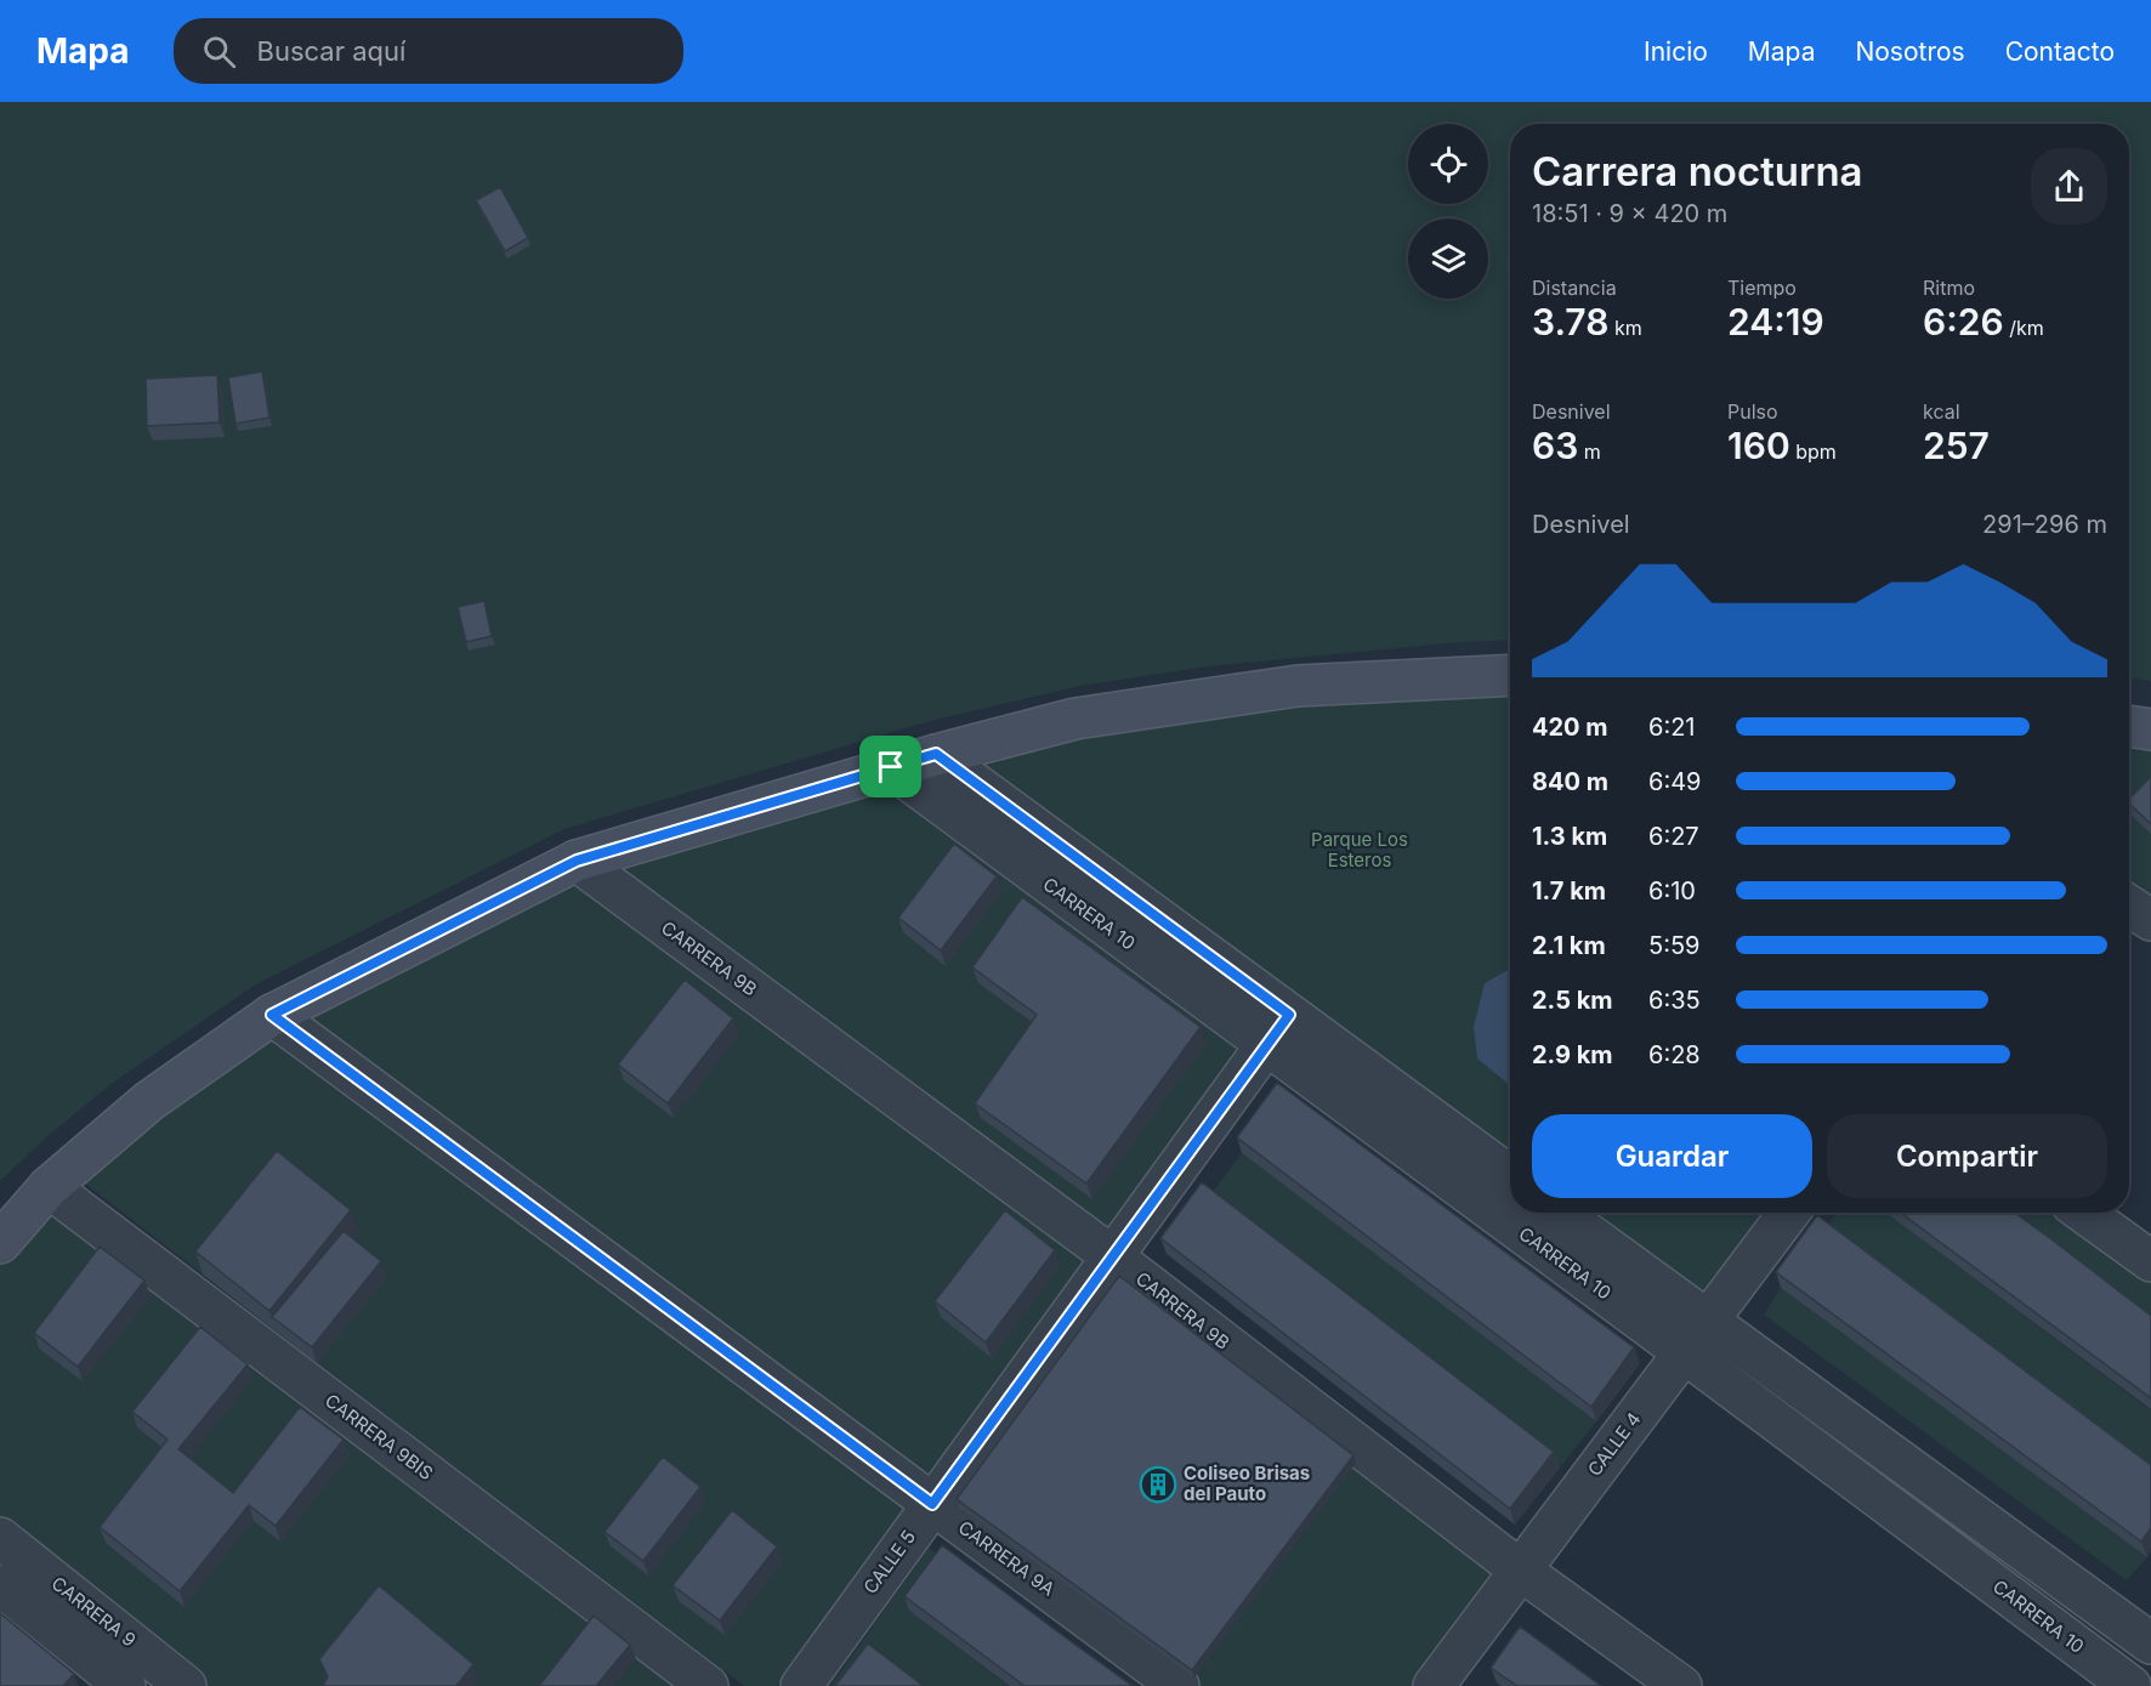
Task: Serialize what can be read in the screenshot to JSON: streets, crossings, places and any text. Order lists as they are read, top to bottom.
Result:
{
  "streets": {
    "street": [
      "CARRERA 10",
      "CARRERA 9B",
      "CARRERA 9BIS",
      "CALLE 4",
      "CARRERA 9A",
      "CALLE 5",
      "CARRERA 9"
    ]
  },
  "crossings": [
    ["CARRERA 10", "CALLE 4"],
    ["CARRERA 10", "CALLE 5"],
    ["CARRERA 9B", "CALLE 4"],
    ["CARRERA 9B", "CALLE 5"],
    ["CARRERA 9A", "CALLE 5"]
  ],
  "parks": ["Parque Los Esteros"],
  "places": {
    "building": ["Coliseo Brisas del Pauto"]
  },
  "page": {
    "header": "Mapa",
    "search": "Buscar aquí",
    "nav": [
      "Inicio",
      "Mapa",
      "Nosotros",
      "Contacto"
    ],
    "heading": ["Carrera nocturna", "18:51 · 9 × 420 m"],
    "stats": [
      ["Distancia", "3.78 km"],
      ["Tiempo", "24:19"],
      ["Ritmo", "6:26 /km"],
      ["Desnivel", "63 m"],
      ["Pulso", "160 bpm"],
      ["kcal", "257"]
    ],
    "chart": ["Desnivel", "291–296 m"],
    "list": [
      {
        "name": "420 m",
        "note": "6:21"
      },
      {
        "name": "840 m",
        "note": "6:49"
      },
      {
        "name": "1.3 km",
        "note": "6:27"
      },
      {
        "name": "1.7 km",
        "note": "6:10"
      },
      {
        "name": "2.1 km",
        "note": "5:59"
      },
      {
        "name": "2.5 km",
        "note": "6:35"
      },
      {
        "name": "2.9 km",
        "note": "6:28"
      }
    ],
    "buttons": ["Guardar", "Compartir"]
  }
}
